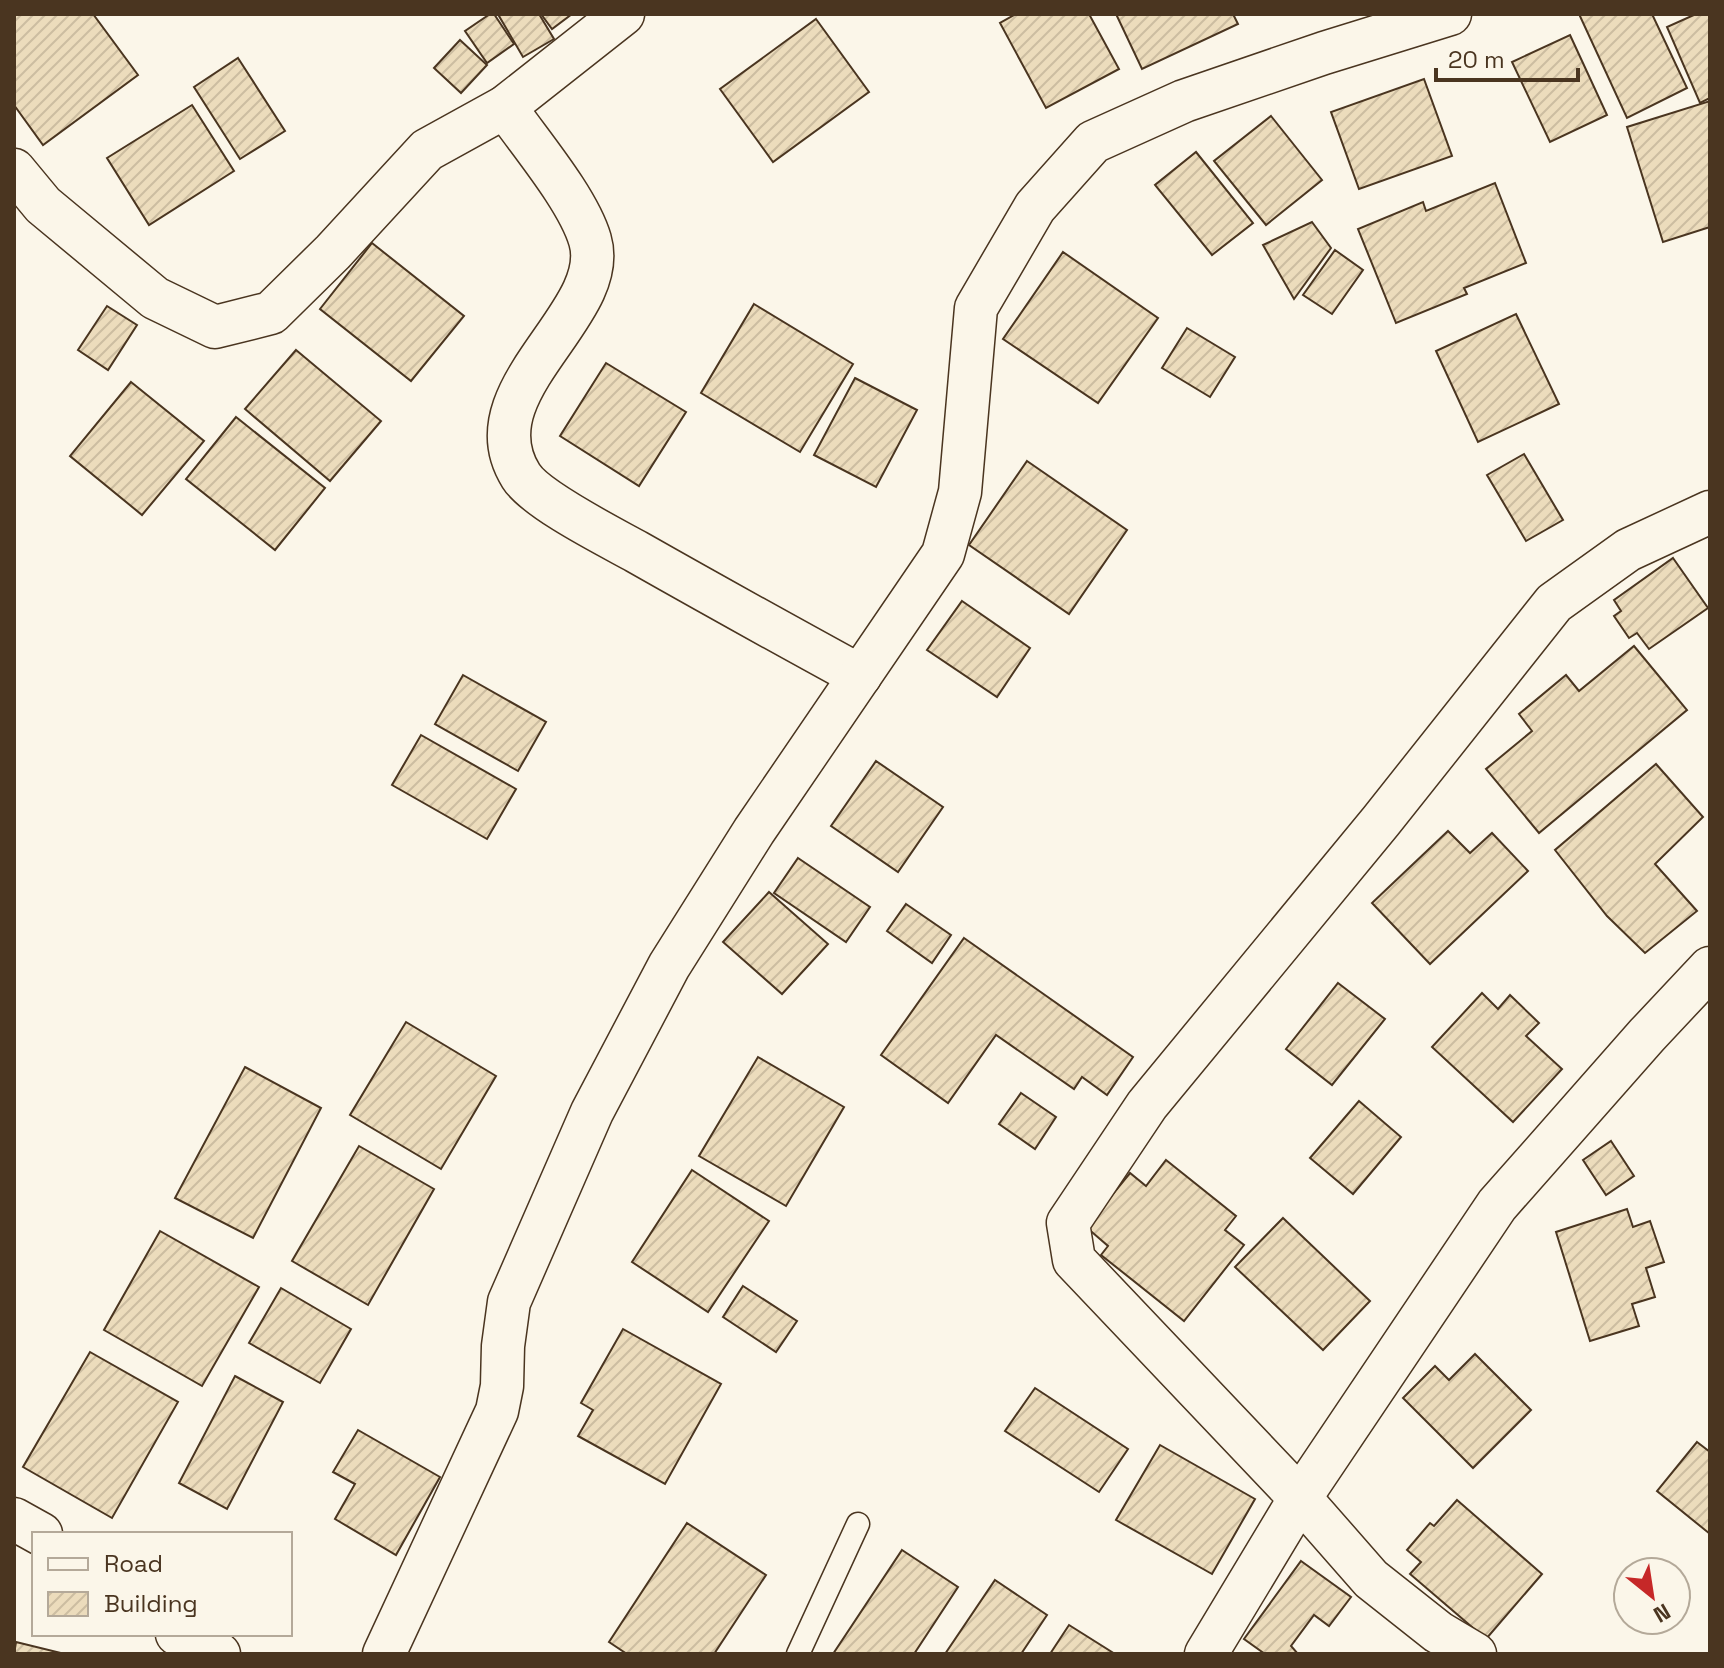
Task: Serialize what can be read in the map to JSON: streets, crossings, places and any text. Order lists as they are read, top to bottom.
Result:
{
  "legend": ["Road", "Building"],
  "scale_bar": "20 m",
  "north": "bottom right"
}
